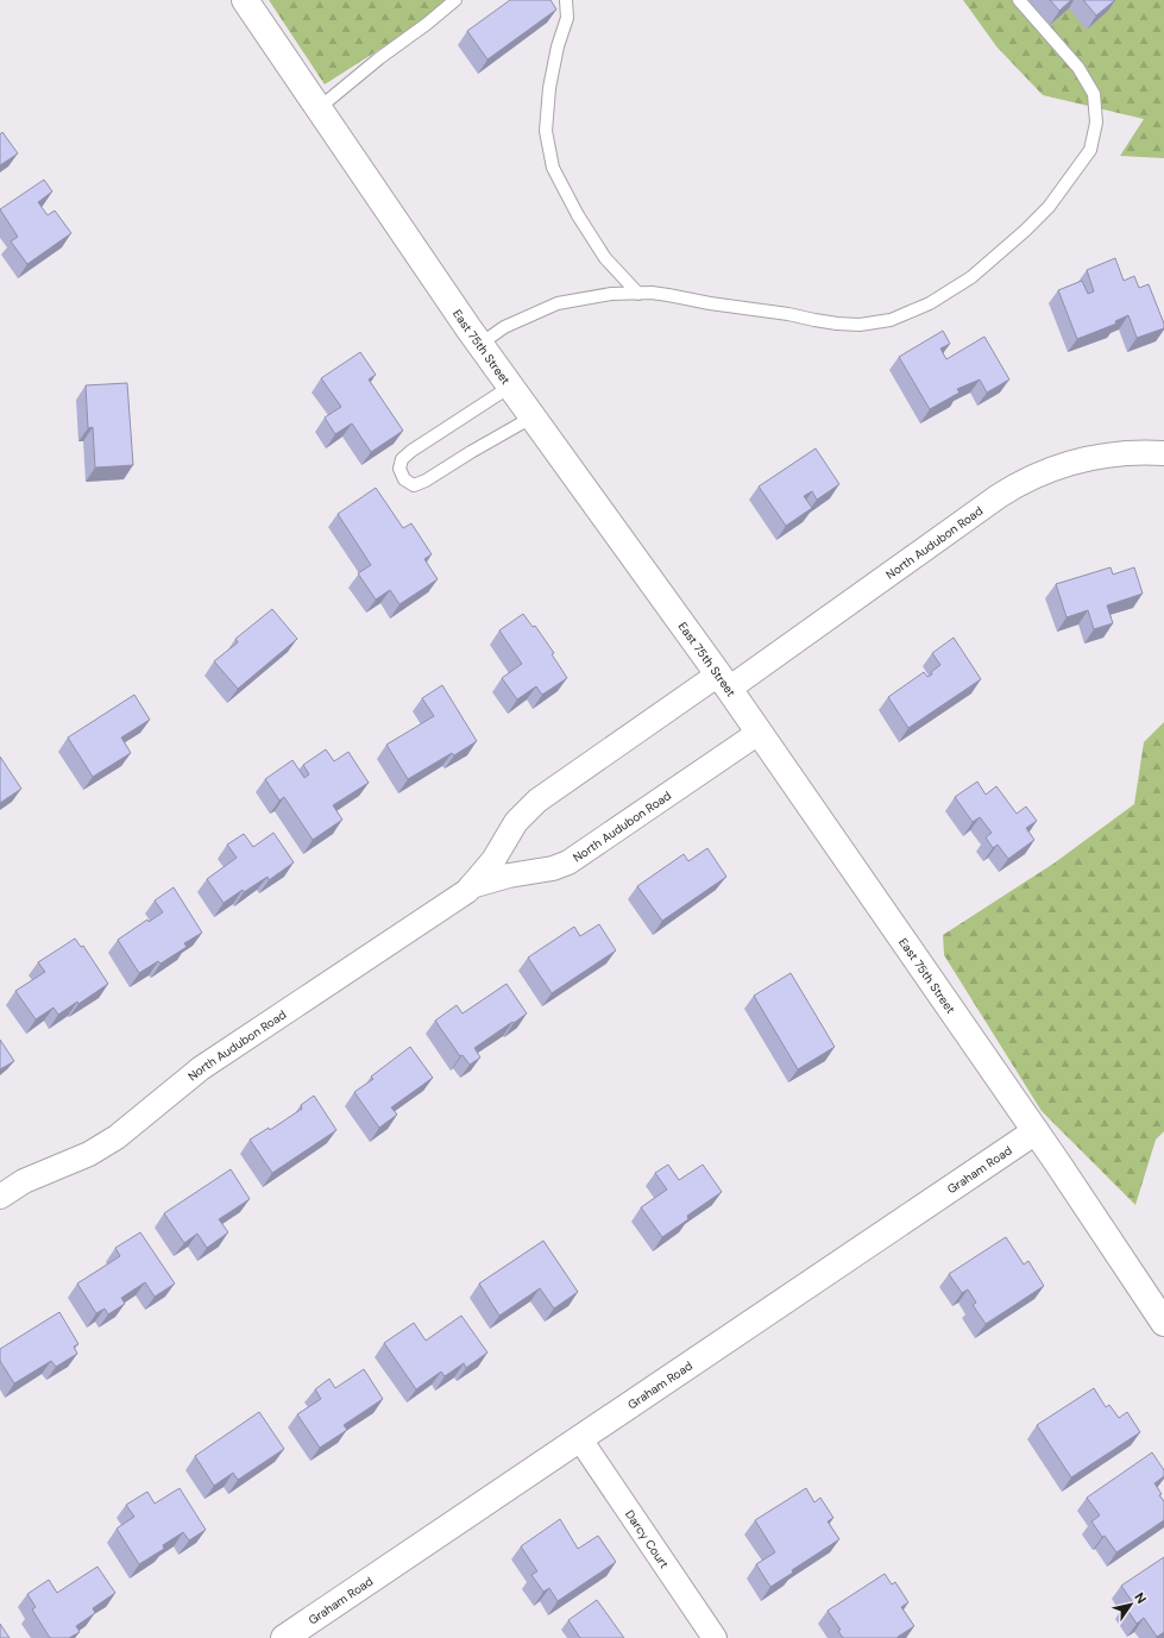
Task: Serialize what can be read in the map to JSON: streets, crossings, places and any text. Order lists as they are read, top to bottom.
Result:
{
  "streets": {
    "street": [
      "East 75th Street",
      "North Audubon Road",
      "Graham Road",
      "Darcy Court"
    ]
  },
  "crossings": [
    ["East 75th Street", "North Audubon Road"],
    ["East 75th Street", "Graham Road"],
    ["Graham Road", "Darcy Court"]
  ],
  "north": "top right"
}
